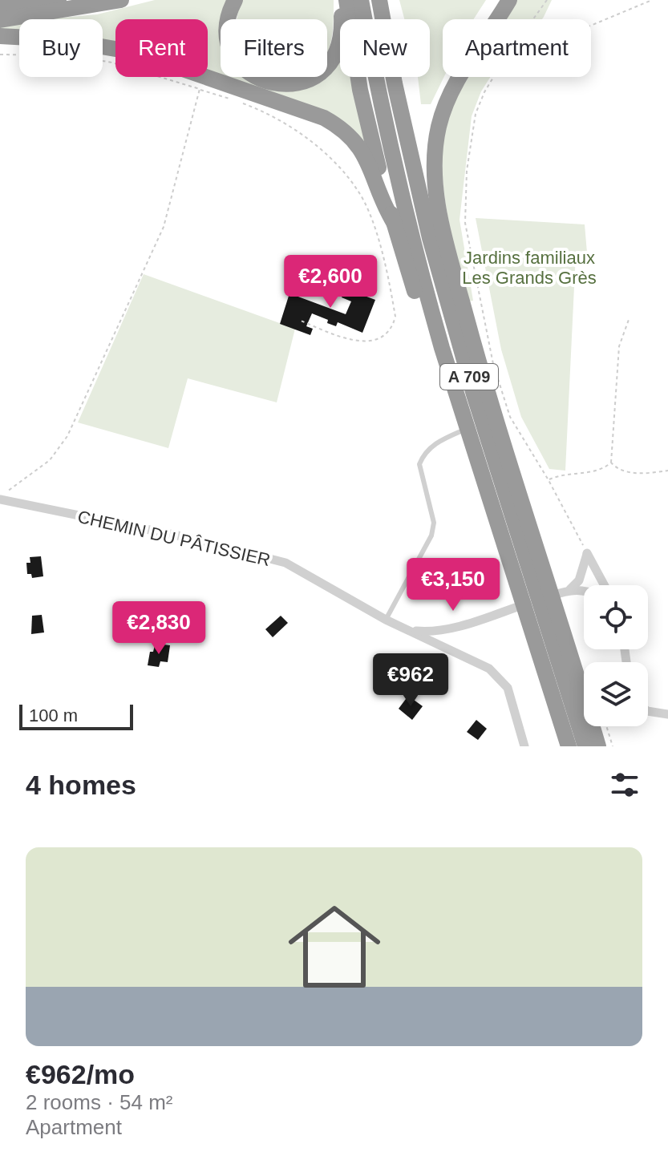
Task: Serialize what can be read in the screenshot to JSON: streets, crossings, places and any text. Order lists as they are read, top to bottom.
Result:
{
  "streets": {
    "highway": ["A 709"],
    "street": ["CHEMIN DU PÂTISSIER"]
  },
  "parks": ["Jardins familiaux Les Grands Grès"],
  "scale_bar": "100 m",
  "page": {
    "chip": [
      "Buy",
      "Rent",
      "Filters",
      "New",
      "Apartment"
    ],
    "price": [
      "€2,600",
      "€3,150",
      "€2,830",
      "€962"
    ],
    "scale": "100 m",
    "heading": "4 homes",
    "list": [
      {
        "name": "€962/mo",
        "note": "2 rooms · 54 m² · Apartment"
      }
    ]
  }
}
